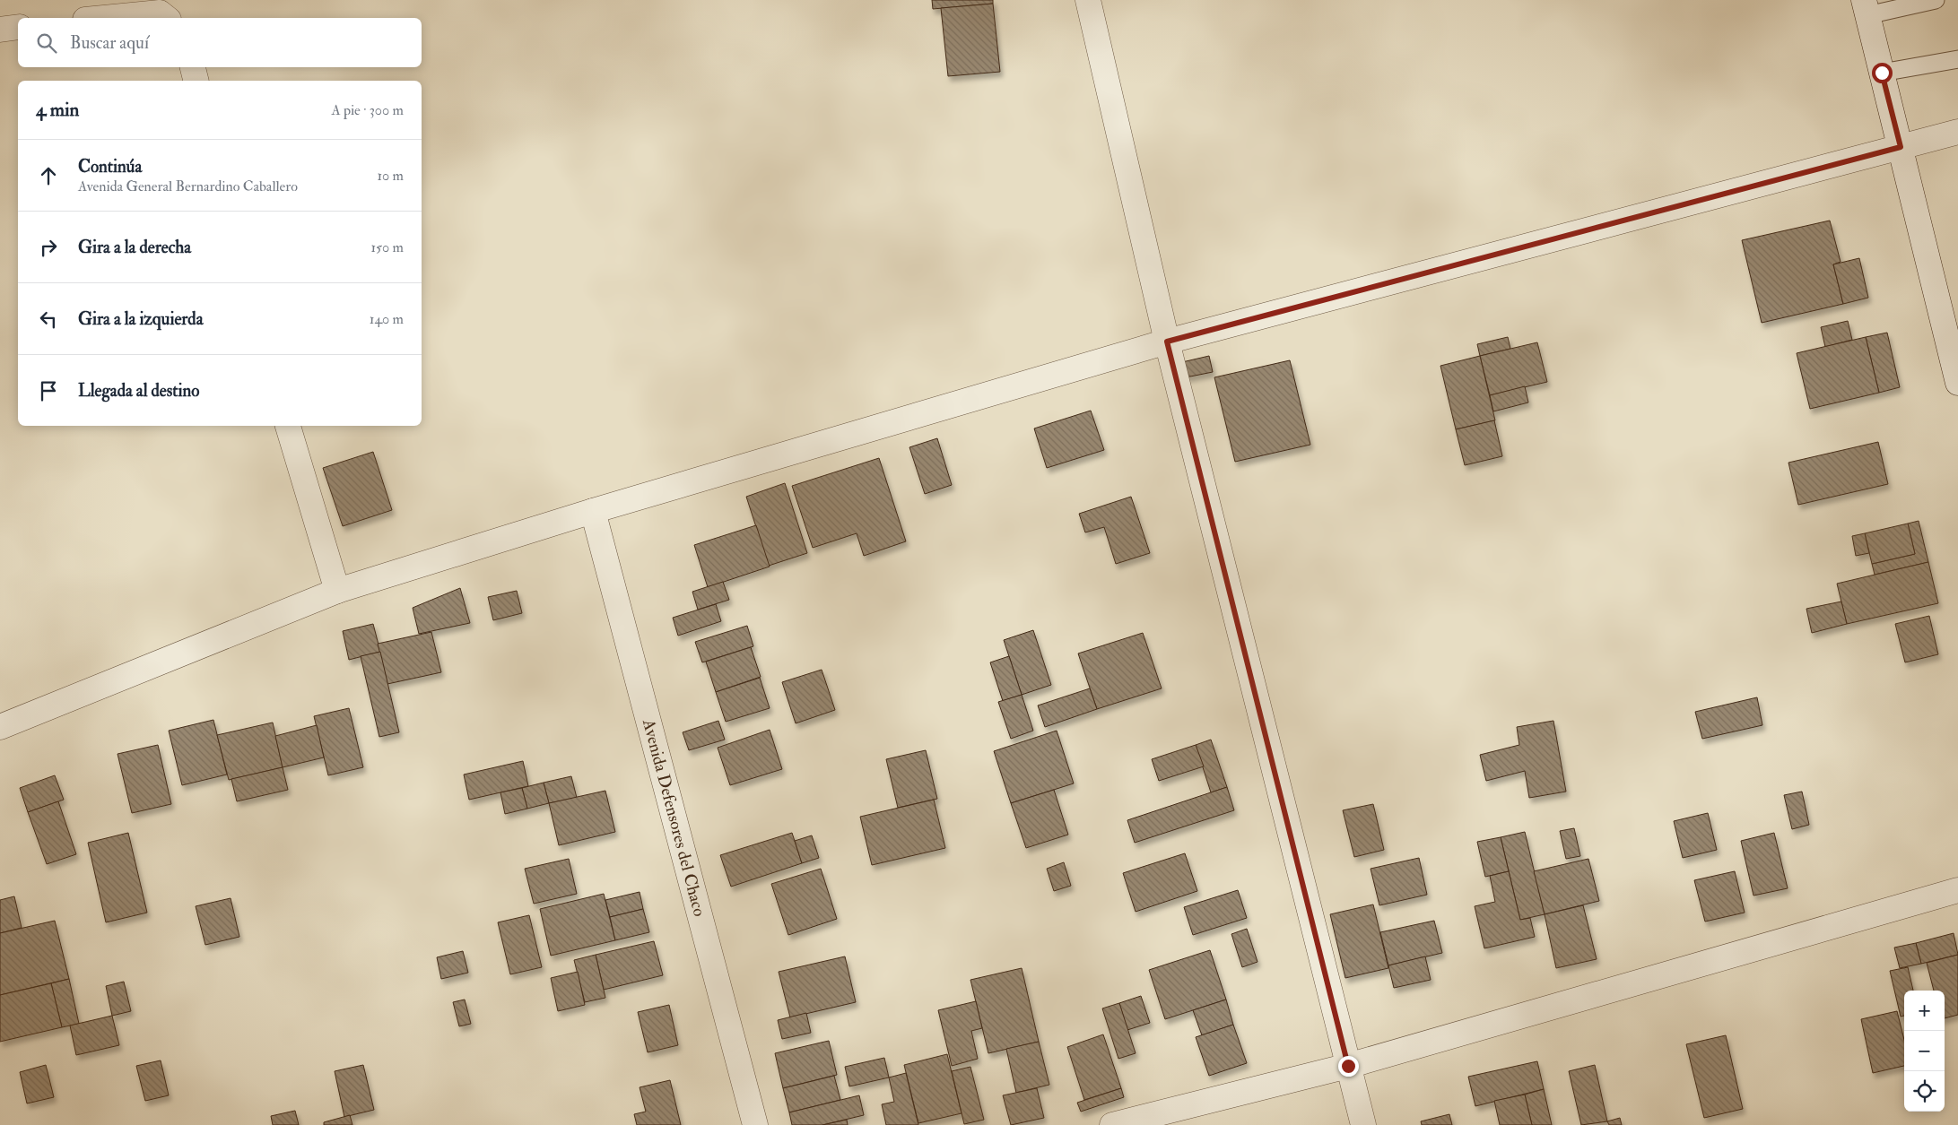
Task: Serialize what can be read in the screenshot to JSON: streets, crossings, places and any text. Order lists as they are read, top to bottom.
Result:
{
  "streets": {
    "street": ["Avenida Defensores del Chaco"]
  },
  "page": {
    "search": "Buscar aquí",
    "heading": ["4 min", "A pie · 300 m"],
    "list": [
      ["Continúa", "Avenida General Bernardino Caballero", "10 m"],
      ["Gira a la derecha", "150 m"],
      ["Gira a la izquierda", "140 m"],
      "Llegada al destino"
    ],
    "map_buttons": ["+", "−"]
  }
}
